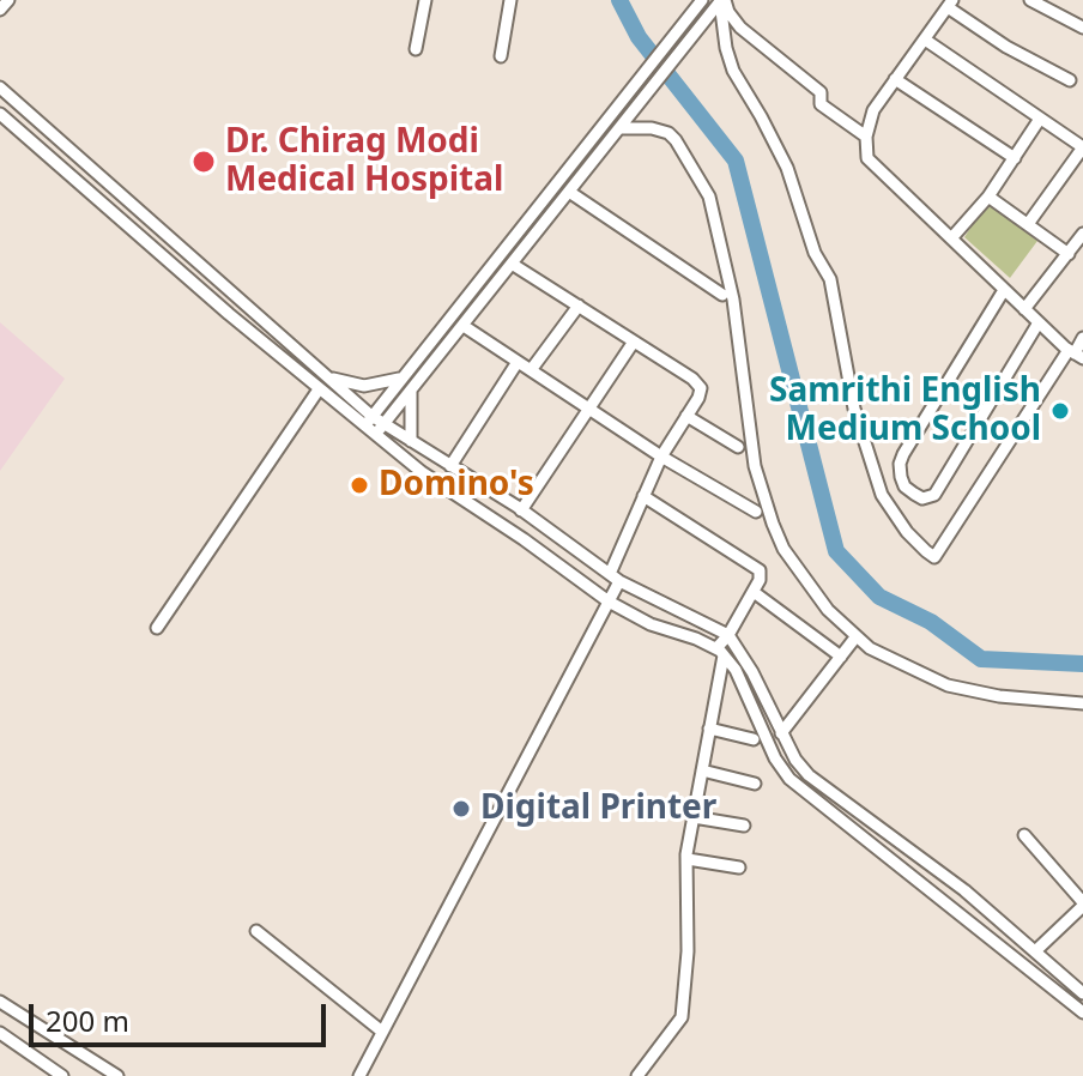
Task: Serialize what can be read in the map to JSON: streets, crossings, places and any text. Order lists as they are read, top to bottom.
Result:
{
  "places": [
    "Dr. Chirag Modi Medical Hospital",
    "Samrithi English Medium School",
    "Domino's",
    "Digital Printer"
  ],
  "scale_bar": "200 m"
}
